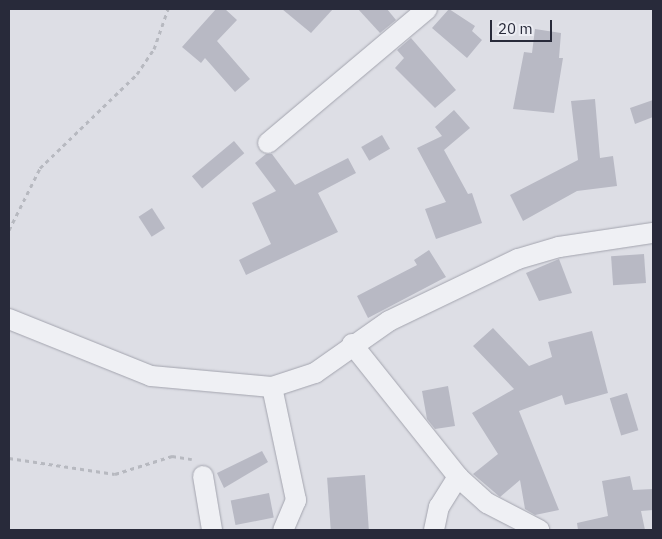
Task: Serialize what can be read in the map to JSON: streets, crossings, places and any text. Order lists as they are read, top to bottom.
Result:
{
  "scale_bar": "20 m"
}
